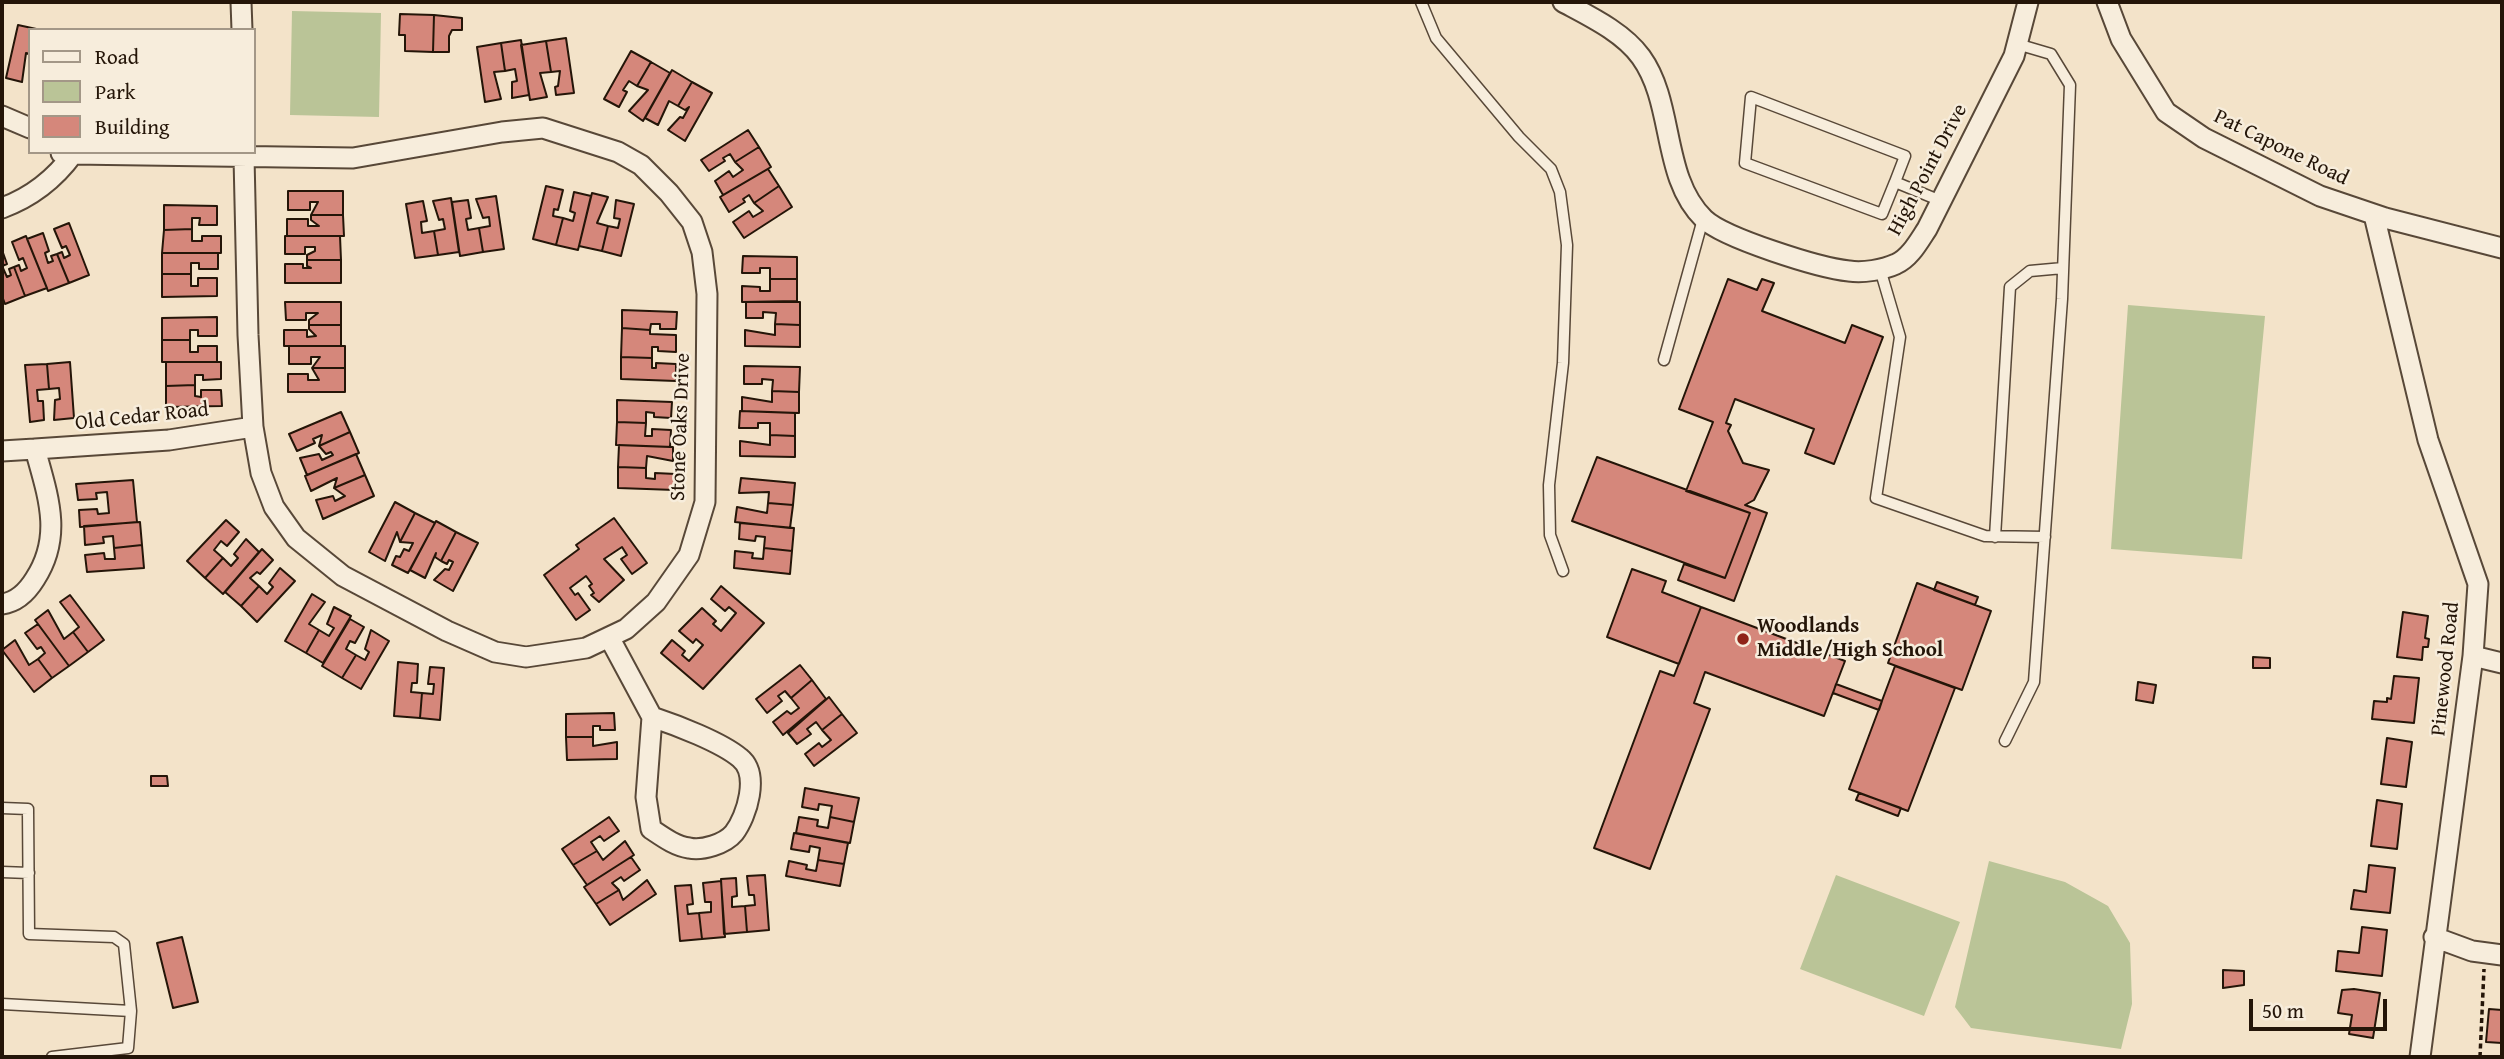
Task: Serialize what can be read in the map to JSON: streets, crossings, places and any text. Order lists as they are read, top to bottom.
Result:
{
  "streets": {
    "street": [
      "Pat Capone Road",
      "High Point Drive",
      "Old Cedar Road",
      "Stone Oaks Drive",
      "Pinewood Road"
    ]
  },
  "crossings": [
    ["Pat Capone Road", "Pinewood Road"],
    ["Old Cedar Road", "Stone Oaks Drive"]
  ],
  "places": ["Woodlands Middle/High School"],
  "legend": ["Road", "Park", "Building"],
  "scale_bar": "50 m"
}
